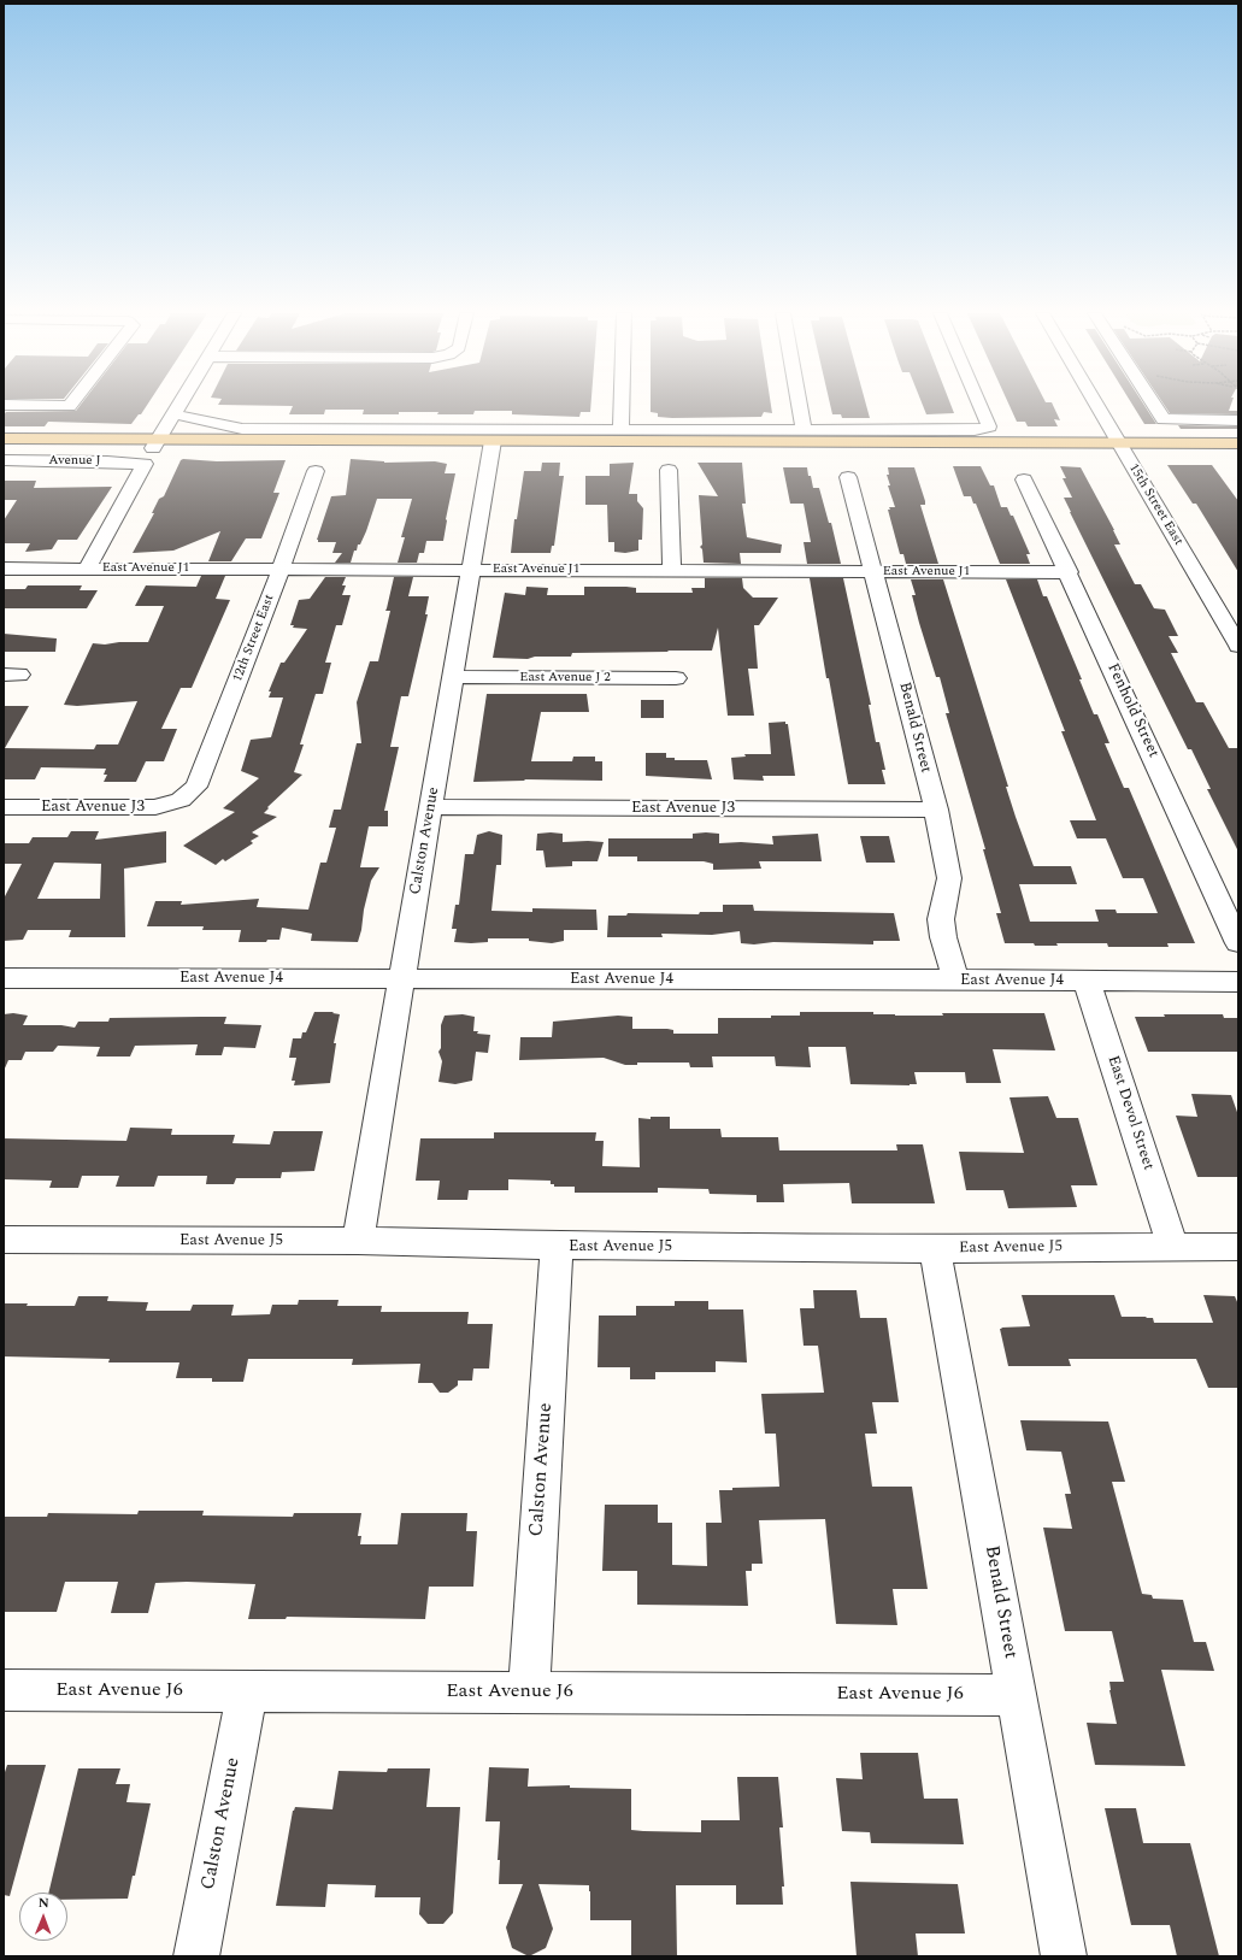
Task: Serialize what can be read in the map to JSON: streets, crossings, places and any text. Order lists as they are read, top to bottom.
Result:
{
  "streets": {
    "street": [
      "Avenue J",
      "15th Street East",
      "East Avenue J1",
      "12th Street East",
      "East Avenue J 2",
      "Fenhold Street",
      "Benald Street",
      "East Avenue J3",
      "Calston Avenue",
      "East Avenue J4",
      "East Devol Street",
      "East Avenue J5",
      "East Avenue J6"
    ]
  },
  "crossings": [
    ["Avenue J", "East Avenue J1"],
    ["East Avenue J1", "12th Street East"],
    ["East Avenue J1", "Fenhold Street"],
    ["East Avenue J1", "Benald Street"],
    ["East Avenue J1", "Calston Avenue"],
    ["12th Street East", "East Avenue J3"],
    ["East Avenue J 2", "Calston Avenue"],
    ["Benald Street", "East Avenue J3"],
    ["Benald Street", "East Avenue J4"],
    ["Benald Street", "East Avenue J5"],
    ["Benald Street", "East Avenue J6"],
    ["East Avenue J3", "Calston Avenue"],
    ["Calston Avenue", "East Avenue J4"],
    ["Calston Avenue", "East Avenue J5"],
    ["Calston Avenue", "East Avenue J6"],
    ["East Avenue J4", "East Devol Street"],
    ["East Devol Street", "East Avenue J5"]
  ],
  "north": "top"
}
